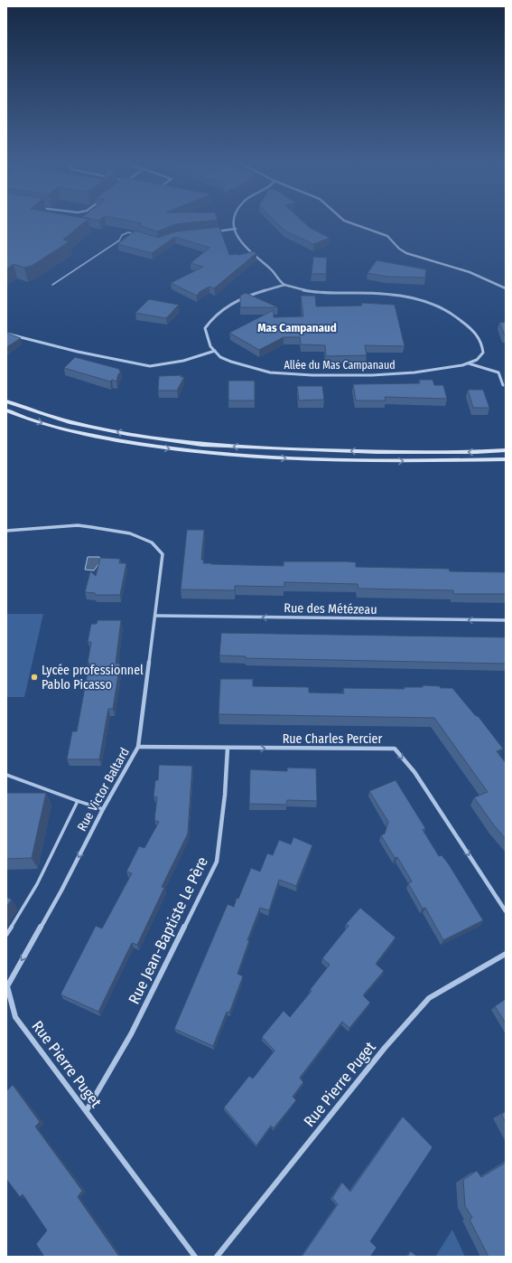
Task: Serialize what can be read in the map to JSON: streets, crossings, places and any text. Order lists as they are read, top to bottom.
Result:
{
  "streets": {
    "street": [
      "Allée du Mas Campanaud",
      "Rue des Métézeau",
      "Rue Charles Percier",
      "Rue Victor Baltard",
      "Rue Jean-Baptiste Le Père",
      "Rue Pierre Puget"
    ]
  },
  "crossings": [
    ["Rue des Métézeau", "Rue Victor Baltard"],
    ["Rue Charles Percier", "Rue Victor Baltard"],
    ["Rue Charles Percier", "Rue Jean-Baptiste Le Père"],
    ["Rue Victor Baltard", "Rue Pierre Puget"],
    ["Rue Jean-Baptiste Le Père", "Rue Pierre Puget"]
  ],
  "one_way": ["Rue des Métézeau", "Rue Charles Percier"],
  "districts": ["Mas Campanaud"],
  "places": ["Lycée professionnel Pablo Picasso"]
}
